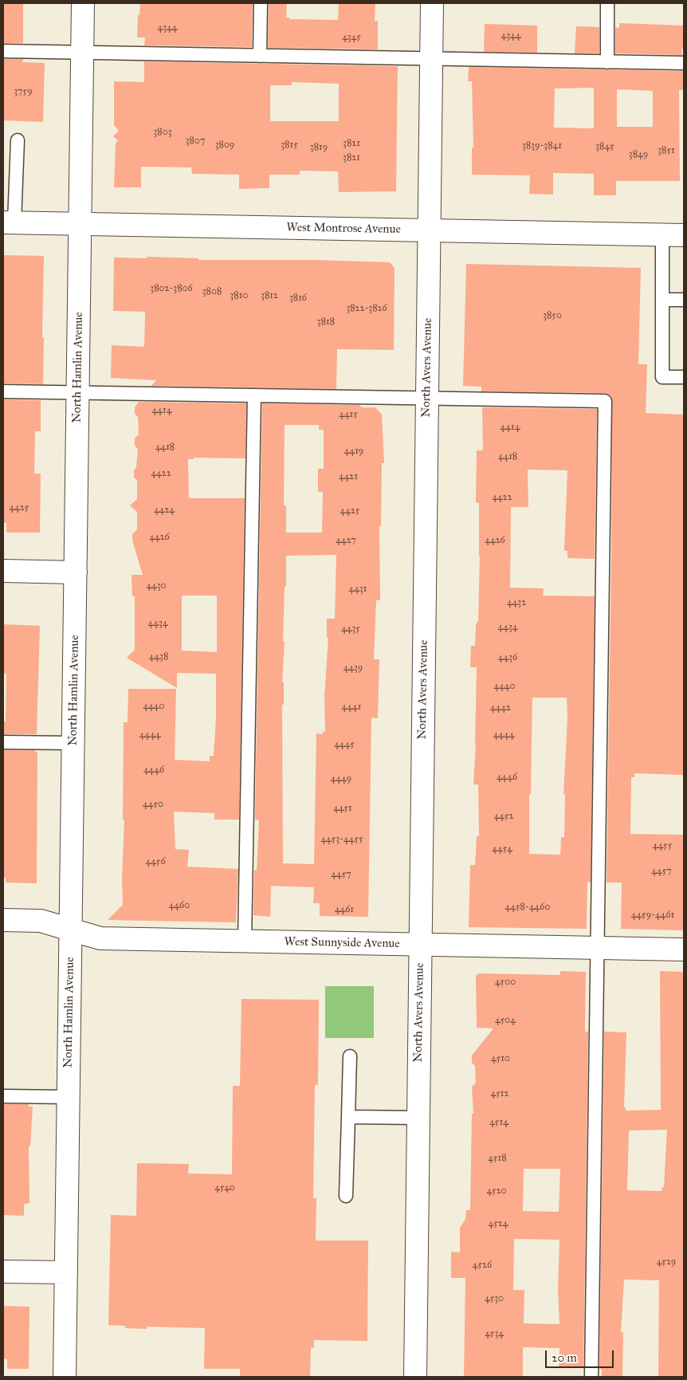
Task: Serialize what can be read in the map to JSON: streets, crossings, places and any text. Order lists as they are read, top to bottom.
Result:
{
  "streets": {
    "street": [
      "West Montrose Avenue",
      "North Hamlin Avenue",
      "North Avers Avenue",
      "West Sunnyside Avenue"
    ]
  },
  "crossings": [
    ["West Montrose Avenue", "North Hamlin Avenue"],
    ["West Montrose Avenue", "North Avers Avenue"],
    ["North Hamlin Avenue", "West Sunnyside Avenue"],
    ["North Avers Avenue", "West Sunnyside Avenue"]
  ],
  "house_numbers": [
    "4344",
    "4344",
    "4345",
    "3759",
    "3803",
    "3807",
    "3821",
    "3809",
    "3815",
    "3839-3841",
    "3845",
    "3819",
    "3851",
    "3849",
    "3821",
    "3802-3806",
    "3808",
    "3810",
    "3812",
    "3816",
    "3822-3826",
    "3850",
    "3818",
    "4414",
    "4415",
    "4414",
    "4418",
    "4419",
    "4418",
    "4422",
    "4421",
    "4422",
    "4425",
    "4424",
    "4425",
    "4426",
    "4427",
    "4426",
    "4430",
    "4431",
    "4432",
    "4434",
    "4434",
    "4435",
    "4438",
    "4436",
    "4439",
    "4440",
    "4440",
    "4441",
    "4442",
    "4444",
    "4444",
    "4445",
    "4446",
    "4446",
    "4449",
    "4450",
    "4451",
    "4452",
    "4453-4455",
    "4455",
    "4454",
    "4456",
    "4457",
    "4457",
    "4460",
    "4458-4460",
    "4461",
    "4459-4461",
    "4500",
    "4504",
    "4510",
    "4512",
    "4514",
    "4518",
    "4540",
    "4520",
    "4524",
    "4529",
    "4526",
    "4530",
    "4534"
  ],
  "scale_bar": "20 m"
}
